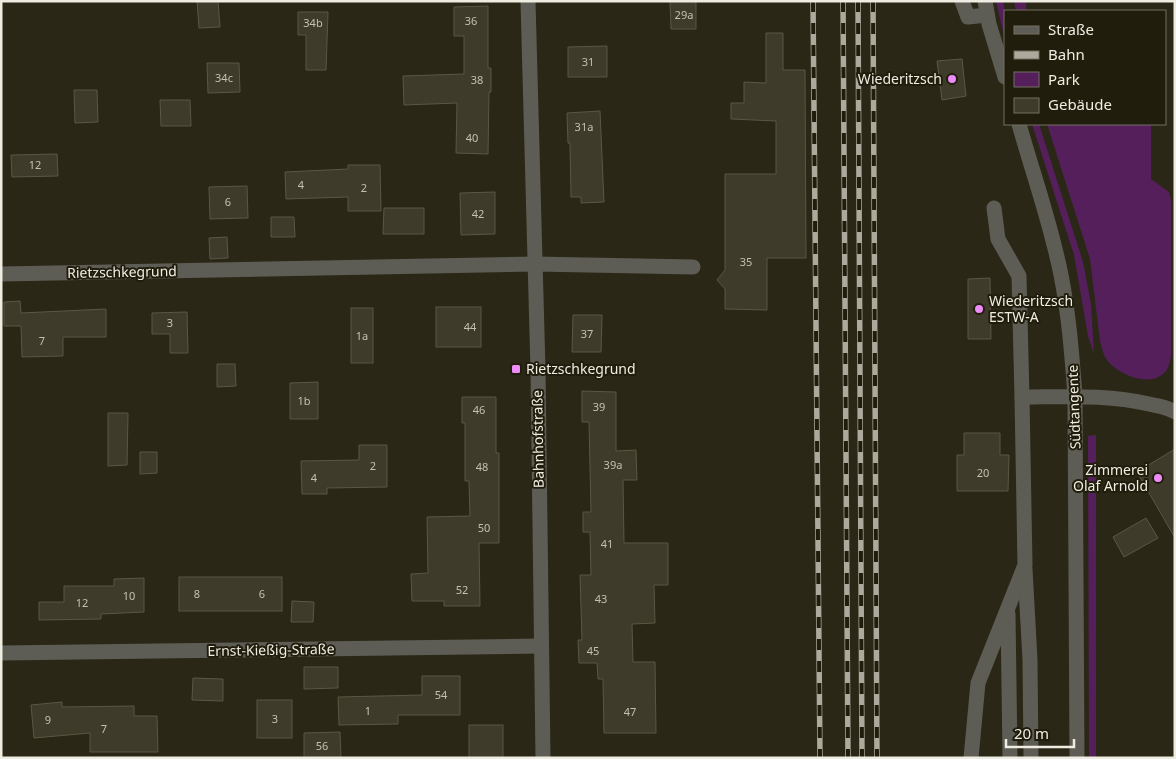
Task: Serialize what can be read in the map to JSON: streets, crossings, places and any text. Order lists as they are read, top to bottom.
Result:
{
  "streets": {
    "street": [
      "Rietzschkegrund",
      "Südtangente",
      "Bahnhofstraße",
      "Ernst-Kießig-Straße"
    ]
  },
  "crossings": [
    ["Rietzschkegrund", "Bahnhofstraße"],
    ["Bahnhofstraße", "Ernst-Kießig-Straße"]
  ],
  "places": {
    "other": ["Wiederitzsch", "Wiederitzsch ESTW-A", "Zimmerei Olaf Arnold"],
    "transit": ["Rietzschkegrund"]
  },
  "house_numbers": [
    "29a",
    "36",
    "34b",
    "31",
    "34c",
    "38",
    "31a",
    "40",
    "12",
    "4",
    "2",
    "6",
    "42",
    "35",
    "3",
    "44",
    "37",
    "1a",
    "7",
    "1b",
    "39",
    "46",
    "39a",
    "2",
    "48",
    "20",
    "4",
    "50",
    "41",
    "52",
    "8",
    "6",
    "10",
    "43",
    "12",
    "45",
    "54",
    "1",
    "47",
    "3",
    "9",
    "7",
    "56"
  ],
  "legend": [
    "Straße",
    "Bahn",
    "Park",
    "Gebäude"
  ],
  "scale_bar": "20 m"
}
